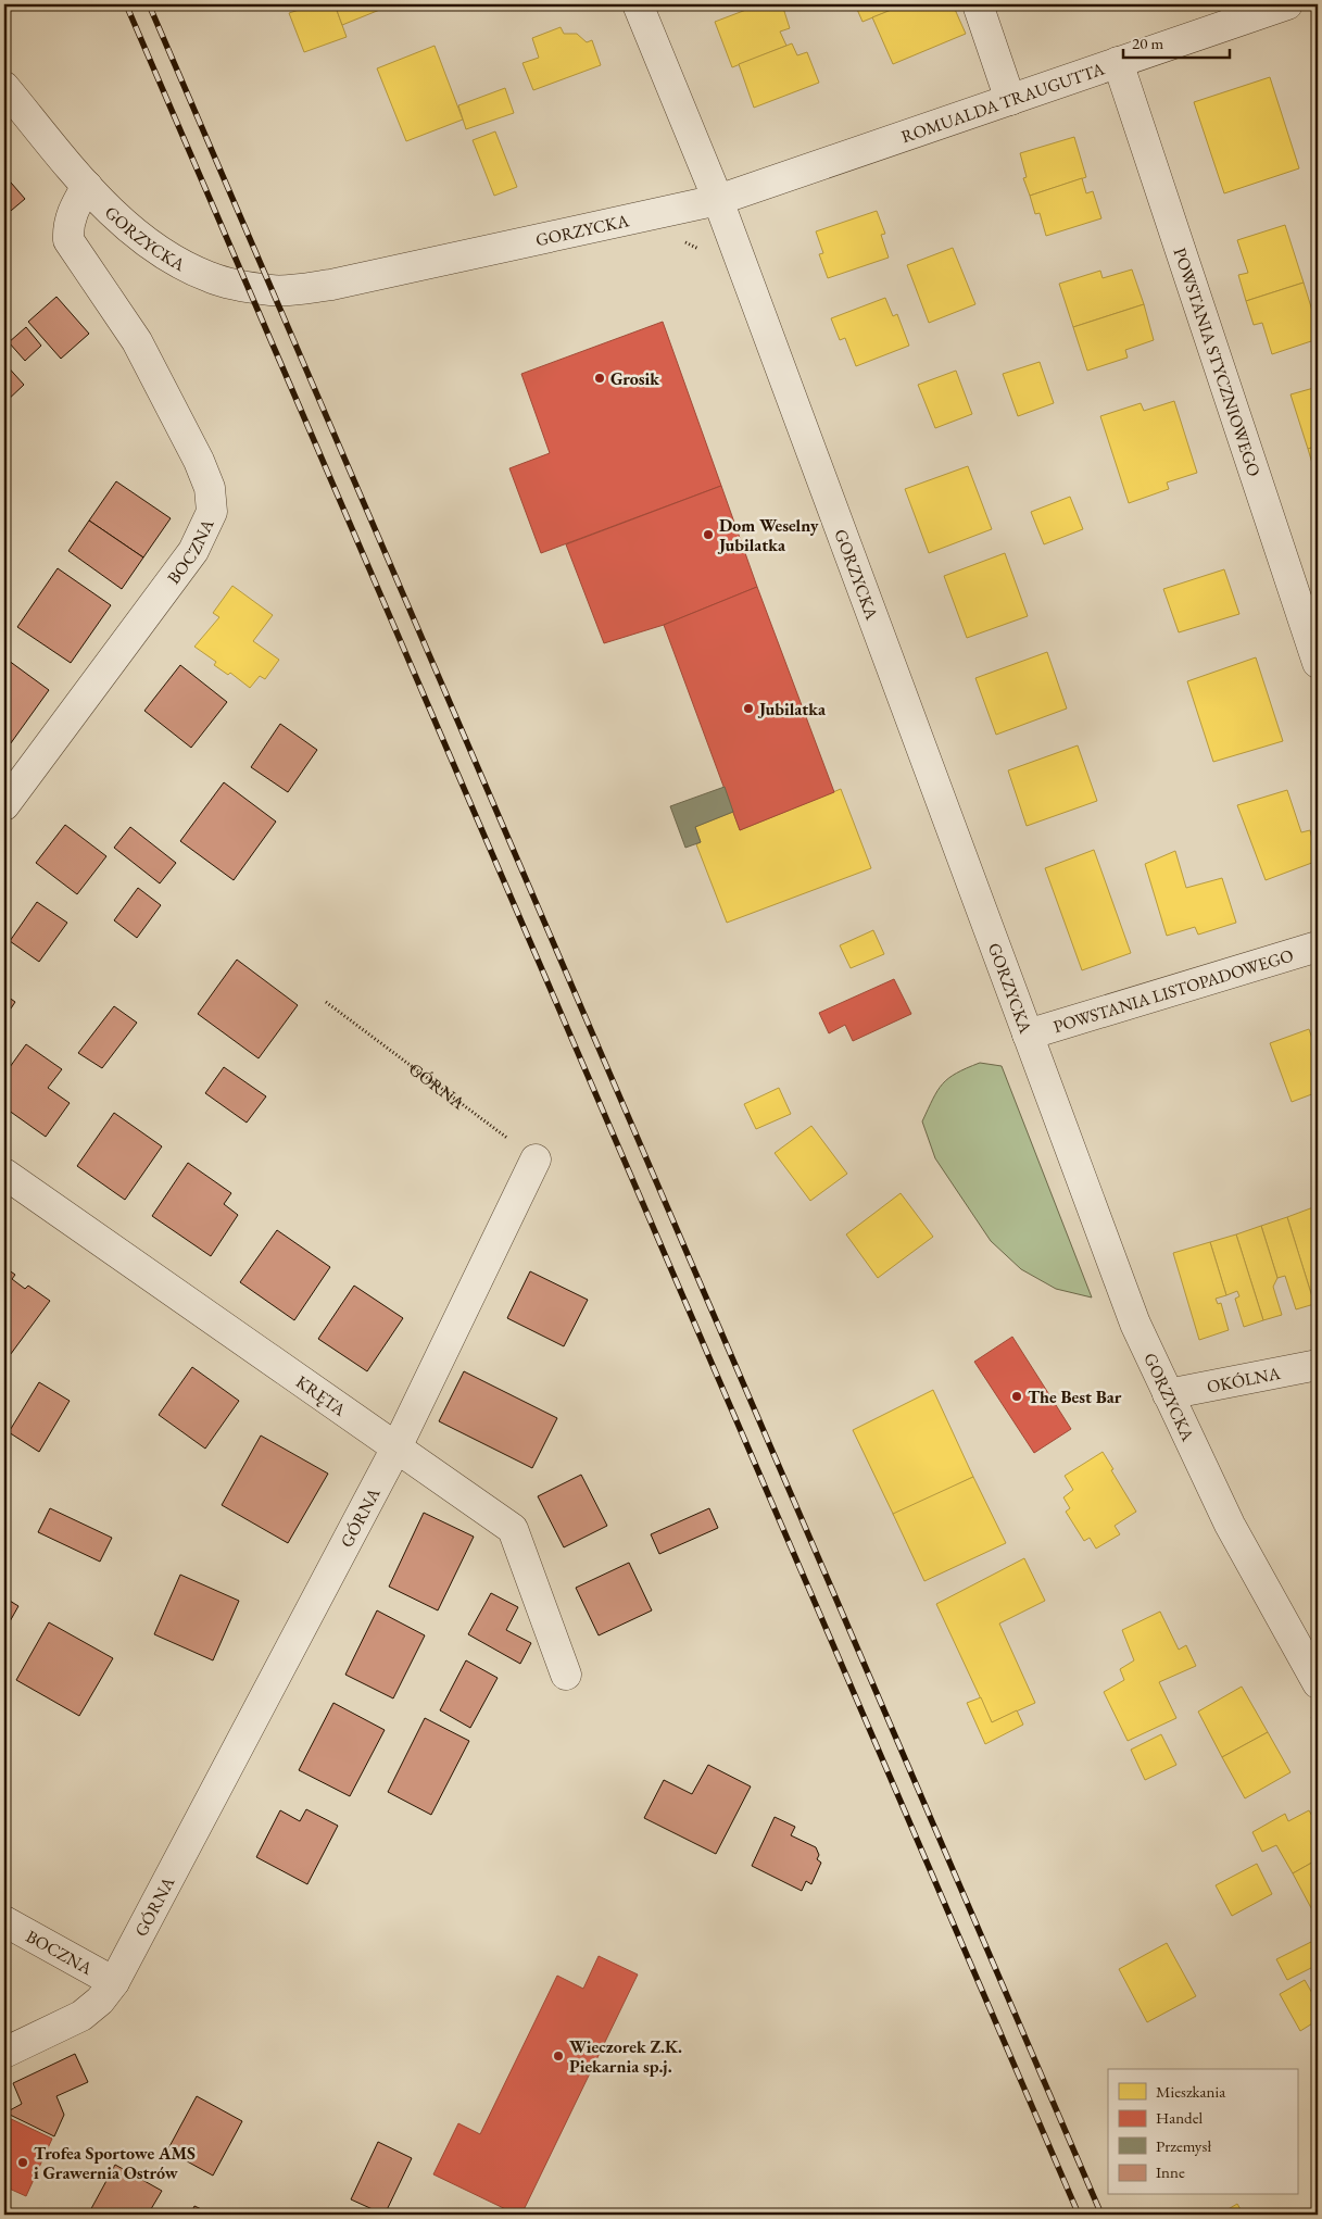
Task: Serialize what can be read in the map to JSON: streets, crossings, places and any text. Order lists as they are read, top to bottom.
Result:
{
  "streets": {
    "street": [
      "ROMUALDA TRAUGUTTA",
      "GORZYCKA",
      "POWSTANIA STYCZNIOWEGO",
      "BOCZNA",
      "POWSTANIA LISTOPADOWEGO",
      "GÓRNA",
      "OKÓLNA",
      "KRĘTA"
    ]
  },
  "crossings": [
    ["ROMUALDA TRAUGUTTA", "GORZYCKA"],
    ["ROMUALDA TRAUGUTTA", "POWSTANIA STYCZNIOWEGO"],
    ["GORZYCKA", "BOCZNA"],
    ["GORZYCKA", "POWSTANIA LISTOPADOWEGO"],
    ["GORZYCKA", "OKÓLNA"],
    ["BOCZNA", "GÓRNA"],
    ["GÓRNA", "KRĘTA"]
  ],
  "places": [
    "Grosik",
    "Dom Weselny Jubilatka",
    "Jubilatka",
    "The Best Bar",
    "Wieczorek Z.K. Piekarnia sp.j.",
    "Trofea Sportowe AMS i Grawernia Ostrów"
  ],
  "legend": [
    "Mieszkania",
    "Handel",
    "Przemysł",
    "Inne"
  ],
  "scale_bar": "20 m"
}
